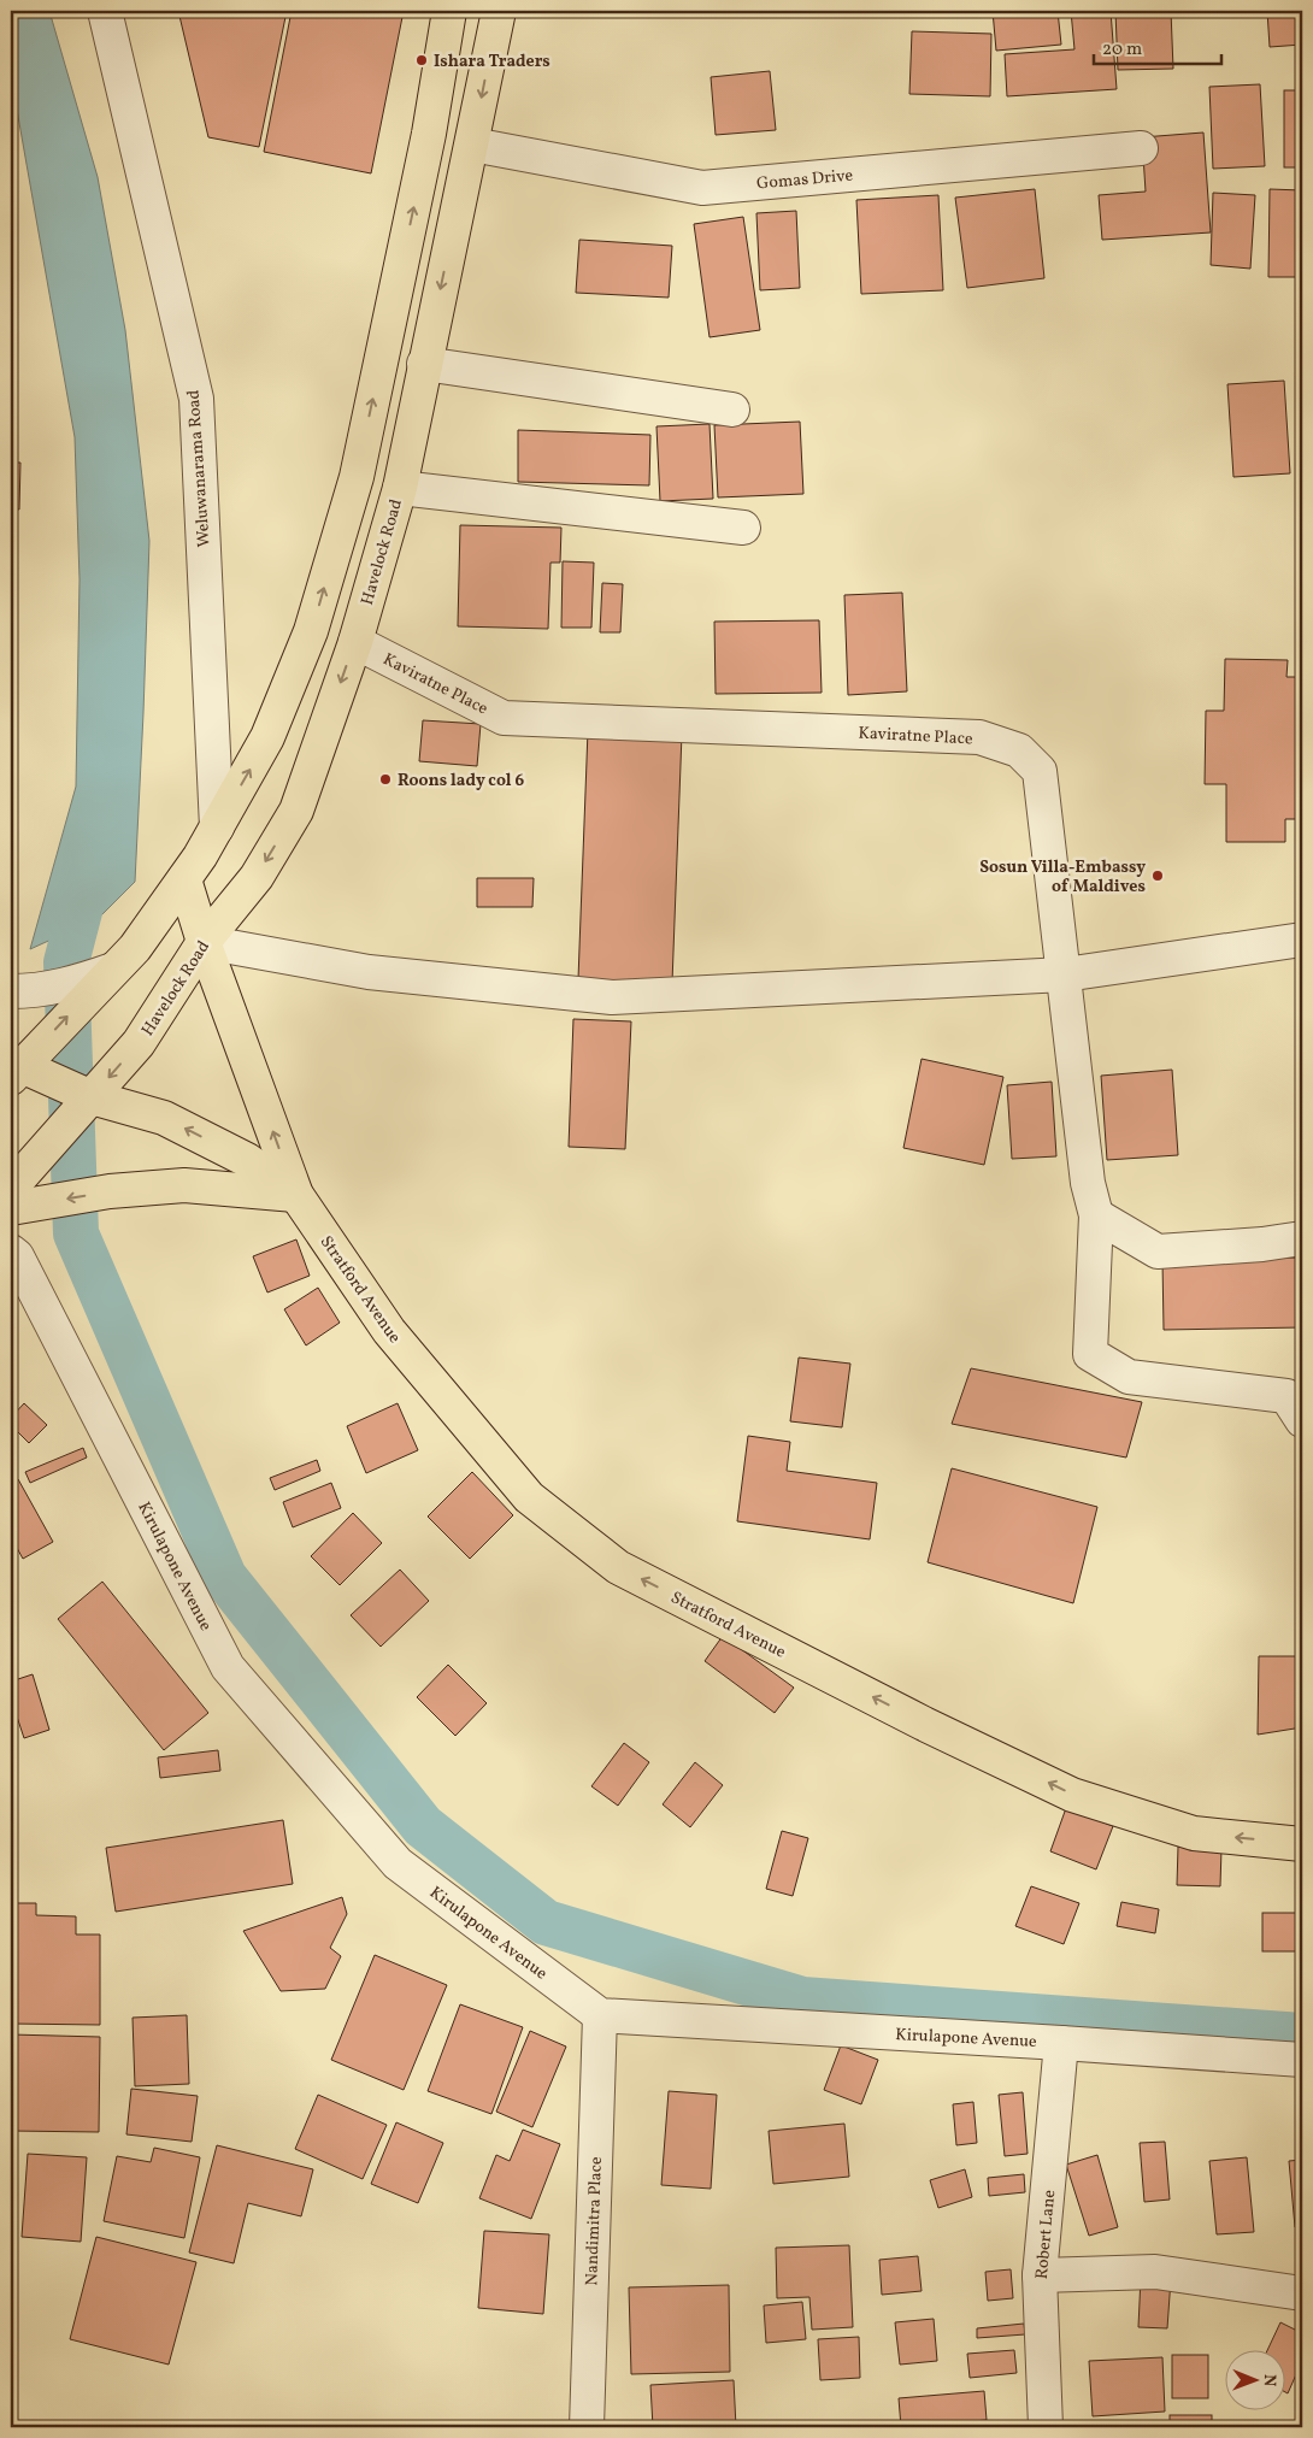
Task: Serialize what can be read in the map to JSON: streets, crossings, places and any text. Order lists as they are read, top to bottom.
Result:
{
  "streets": {
    "main road": ["Havelock Road", "Stratford Avenue"],
    "street": [
      "Gomas Drive",
      "Weluwanarama Road",
      "Kaviratne Place",
      "Kirulapone Avenue",
      "Nandimitra Place",
      "Robert Lane"
    ]
  },
  "crossings": [
    ["Gomas Drive", "Havelock Road"],
    ["Havelock Road", "Kaviratne Place"],
    ["Havelock Road", "Stratford Avenue"],
    ["Kirulapone Avenue", "Nandimitra Place"],
    ["Kirulapone Avenue", "Robert Lane"]
  ],
  "one_way": ["Stratford Avenue"],
  "places": ["Ishara Traders", "Roons lady col 6", "Sosun Villa-Embassy of Maldives"],
  "scale_bar": "20 m",
  "north": "right"
}
